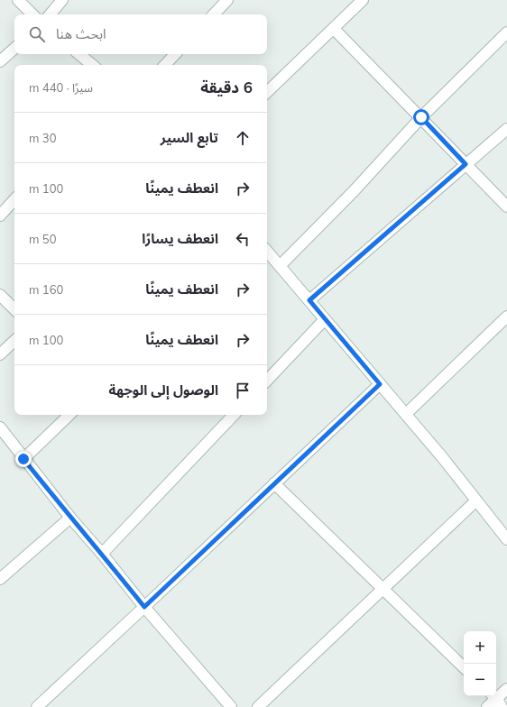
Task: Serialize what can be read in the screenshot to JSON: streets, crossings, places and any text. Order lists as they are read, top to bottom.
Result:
{
  "page": {
    "search": "ابحث هنا",
    "heading": ["6 دقيقة", "سيرًا · 440 m"],
    "list": [
      ["تابع السير", "30 m"],
      ["انعطف يمينًا", "100 m"],
      ["انعطف يسارًا", "50 m"],
      ["انعطف يمينًا", "160 m"],
      ["انعطف يمينًا", "100 m"],
      "الوصول إلى الوجهة"
    ],
    "map_buttons": ["+", "−"]
  }
}
